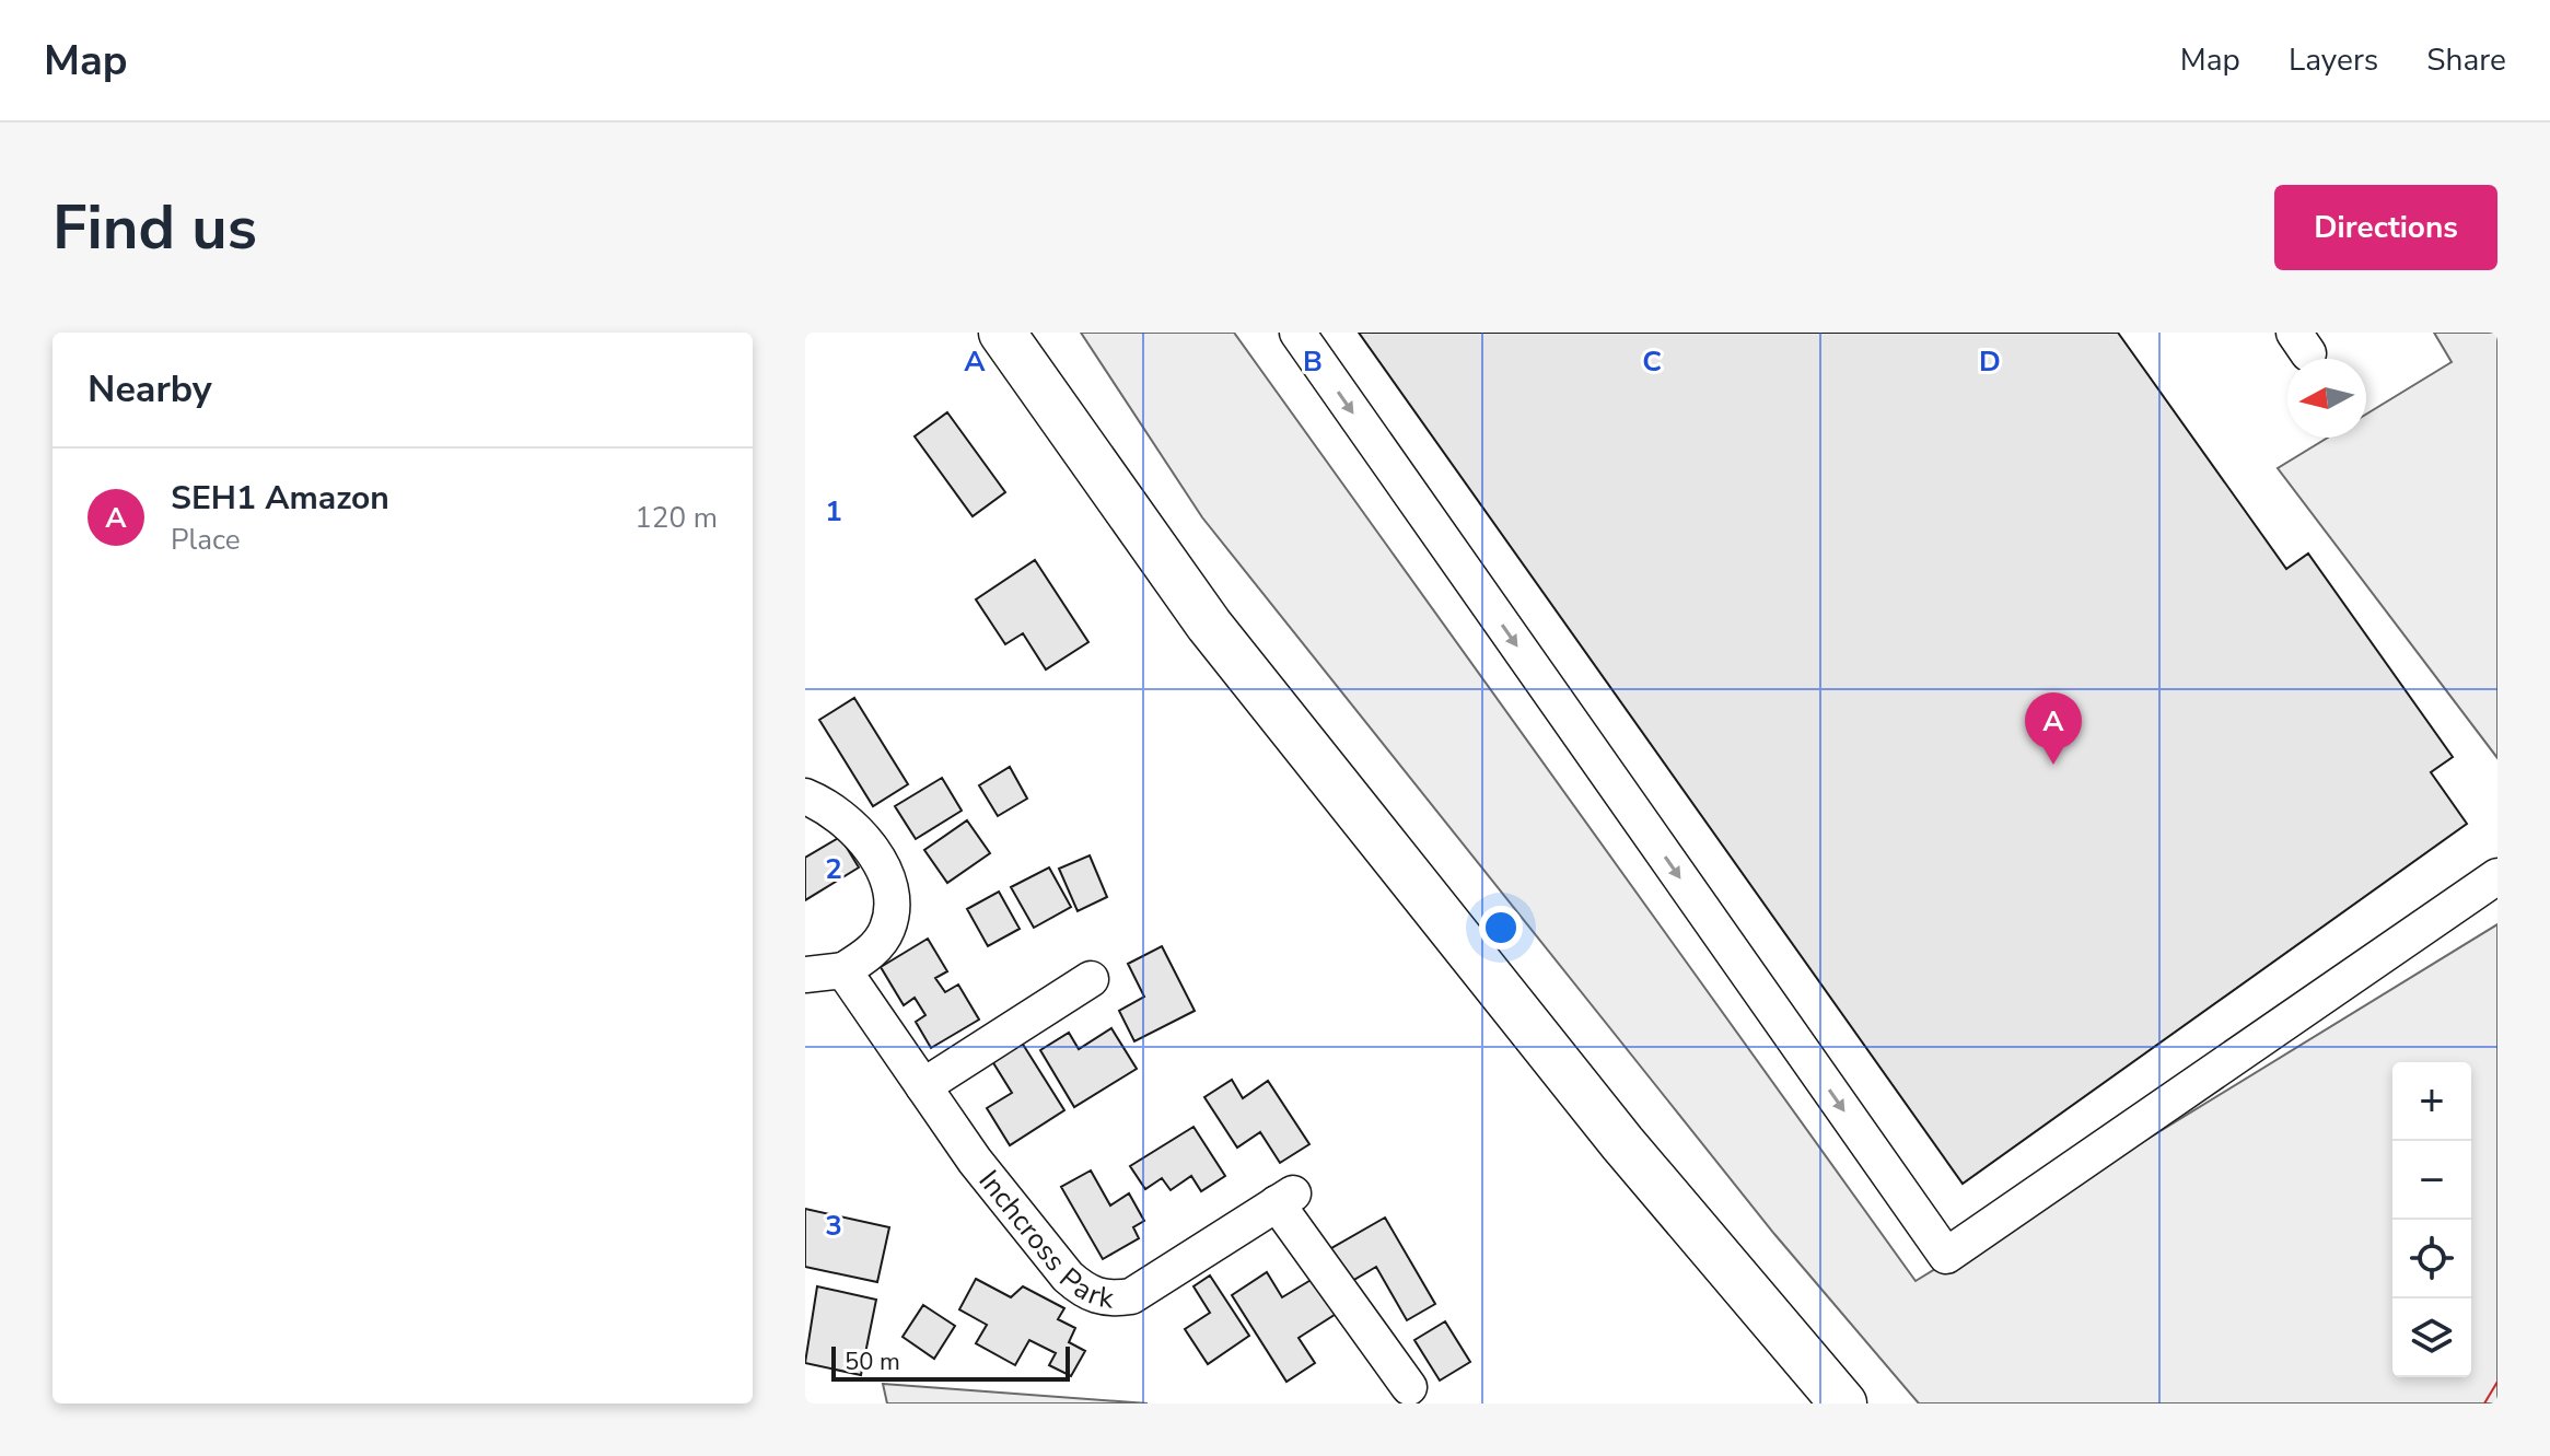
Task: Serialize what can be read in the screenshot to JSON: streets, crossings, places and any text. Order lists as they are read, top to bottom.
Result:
{
  "streets": {
    "street": ["Inchcross Park"]
  },
  "scale_bar": "50 m",
  "north": "left",
  "page": {
    "header": "Map",
    "nav": ["Map", "Layers", "Share"],
    "buttons": "Directions",
    "title": "Find us",
    "heading": "Nearby",
    "list": [
      {
        "mark": "A",
        "name": "SEH1 Amazon",
        "note": "Place",
        "value": "120 m"
      }
    ],
    "pins": "A",
    "map_buttons": ["+", "−"],
    "scale": "50 m"
  },
  "grid": {
    "columns": [
      "A",
      "B",
      "C",
      "D"
    ],
    "rows": ["1", "2", "3"]
  }
}
